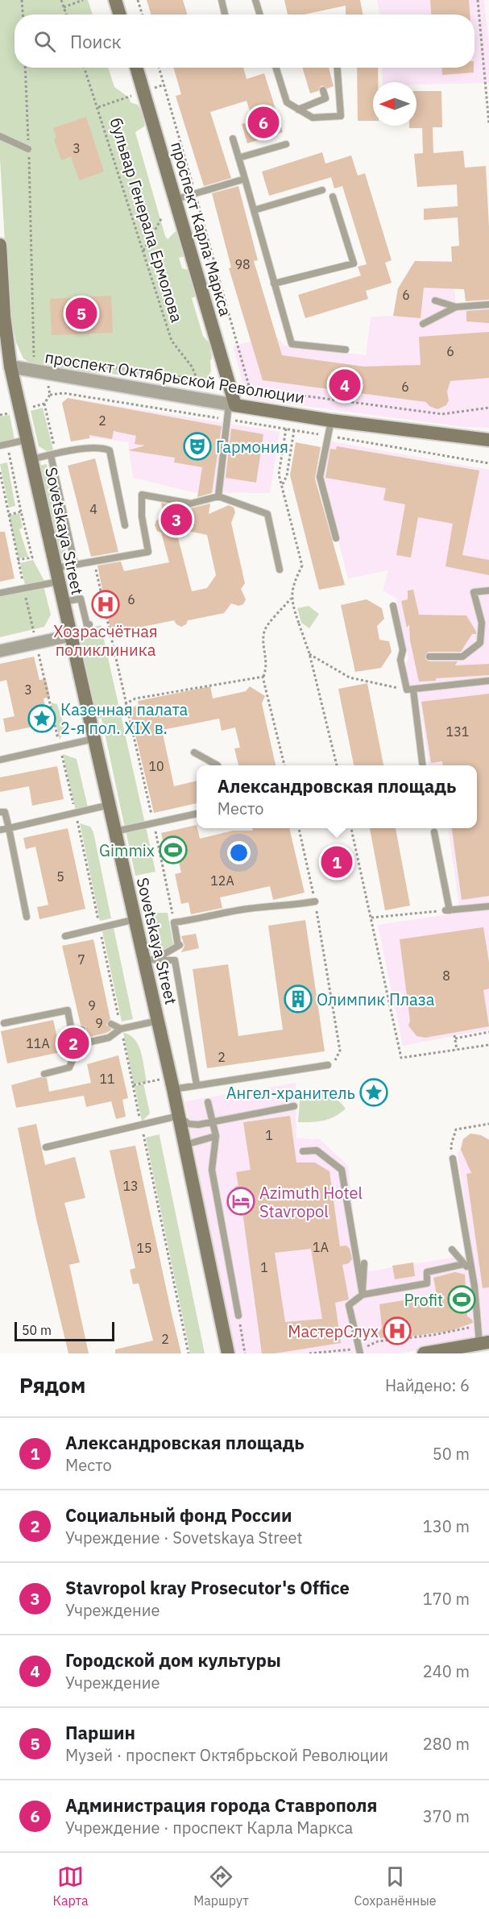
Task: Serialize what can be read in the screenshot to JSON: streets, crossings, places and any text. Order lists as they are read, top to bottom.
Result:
{
  "streets": {
    "main road": ["проспект Карла Маркса", "проспект Октябрьской Революции", "Sovetskaya Street"],
    "path": ["бульвар Генерала Ермолова"]
  },
  "crossings": [
    ["бульвар Генерала Ермолова", "проспект Октябрьской Революции"],
    ["проспект Карла Маркса", "проспект Октябрьской Революции"],
    ["проспект Октябрьской Революции", "Sovetskaya Street"]
  ],
  "places": {
    "theatre": ["Гармония"],
    "hospital": ["Хозрасчётная поликлиника", "МастерСлух"],
    "place": ["Казенная палата 2-я пол. XIX в.", "Ангел-хранитель"],
    "sports": ["Gimmix", "Profit"],
    "building": ["Олимпик Плаза"],
    "hotel": ["Azimuth Hotel Stavropol"]
  },
  "house_numbers": [
    "3",
    "98",
    "6",
    "6",
    "6",
    "2",
    "4",
    "6",
    "3",
    "131",
    "10",
    "5",
    "12А",
    "7",
    "8",
    "9",
    "9",
    "11А",
    "2",
    "11",
    "1",
    "13",
    "1А",
    "15",
    "1",
    "2"
  ],
  "scale_bar": "50 m",
  "north": "left",
  "page": {
    "search": "Поиск",
    "pins": [
      "6",
      "5",
      "4",
      "3",
      "1",
      "2"
    ],
    "popup": ["Александровская площадь", "Место"],
    "scale": "50 m",
    "heading": ["Рядом", "Найдено: 6"],
    "list": [
      {
        "mark": "1",
        "name": "Александровская площадь",
        "note": "Место",
        "value": "50 m"
      },
      {
        "mark": "2",
        "name": "Социальный фонд России",
        "note": "Учреждение · Sovetskaya Street",
        "value": "130 m"
      },
      {
        "mark": "3",
        "name": "Stavropol kray Prosecutor's Office",
        "note": "Учреждение",
        "value": "170 m"
      },
      {
        "mark": "4",
        "name": "Городской дом культуры",
        "note": "Учреждение",
        "value": "240 m"
      },
      {
        "mark": "5",
        "name": "Паршин",
        "note": "Музей · проспект Октябрьской Революции",
        "value": "280 m"
      },
      {
        "mark": "6",
        "name": "Администрация города Ставрополя",
        "note": "Учреждение · проспект Карла Маркса",
        "value": "370 m"
      }
    ],
    "nav": ["Карта", "Маршрут", "Сохранённые"]
  }
}
